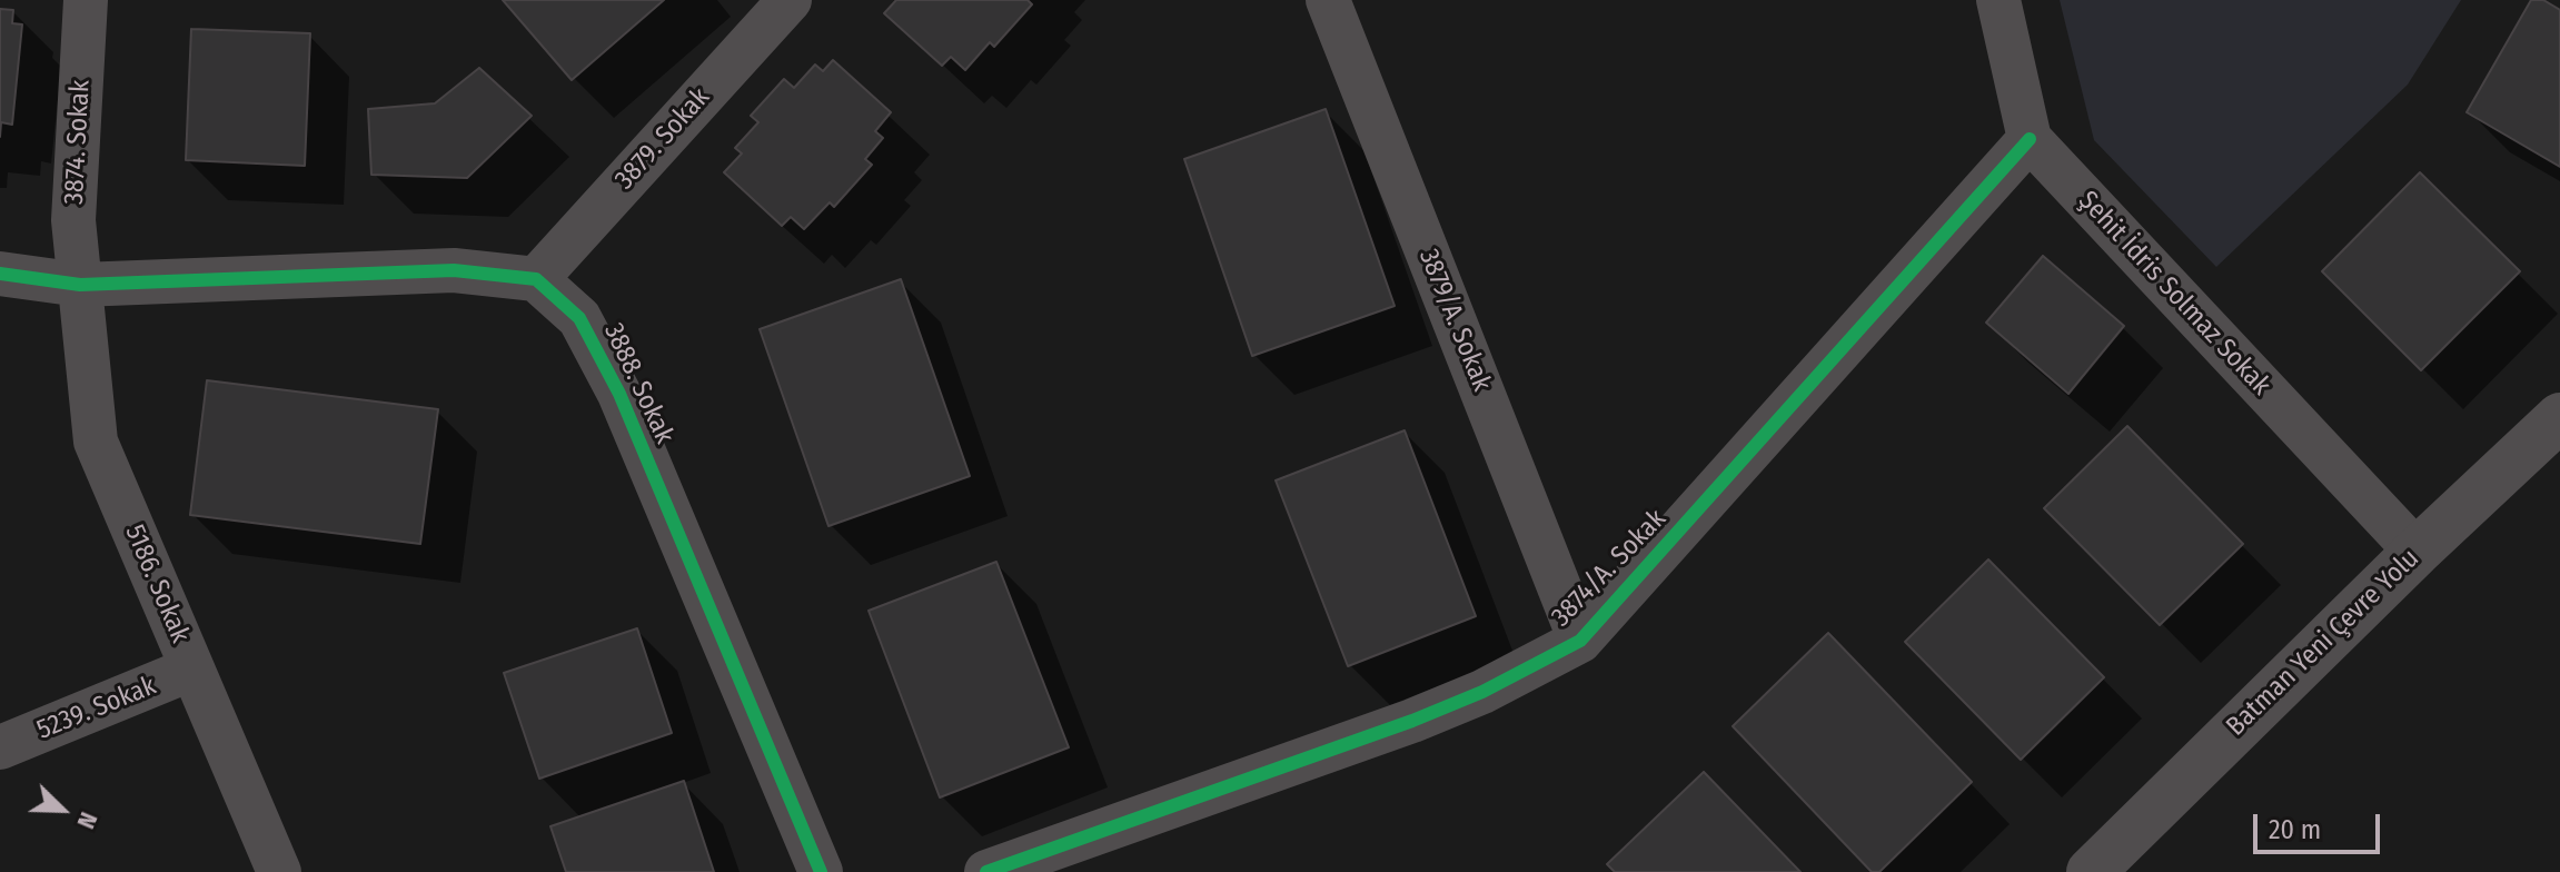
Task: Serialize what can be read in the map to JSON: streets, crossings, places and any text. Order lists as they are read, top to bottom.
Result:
{
  "streets": {
    "street": [
      "3879. Sokak",
      "3874. Sokak",
      "Şehit İdris Solmaz Sokak",
      "3879/A. Sokak",
      "3888. Sokak",
      "3874/A. Sokak",
      "5186. Sokak",
      "Batman Yeni Çevre Yolu",
      "5239. Sokak"
    ]
  },
  "crossings": [
    ["3879. Sokak", "3888. Sokak"],
    ["3874. Sokak", "5186. Sokak"],
    ["Şehit İdris Solmaz Sokak", "3874/A. Sokak"],
    ["Şehit İdris Solmaz Sokak", "Batman Yeni Çevre Yolu"],
    ["3879/A. Sokak", "3874/A. Sokak"],
    ["5186. Sokak", "5239. Sokak"]
  ],
  "scale_bar": "20 m",
  "north": "bottom right"
}
